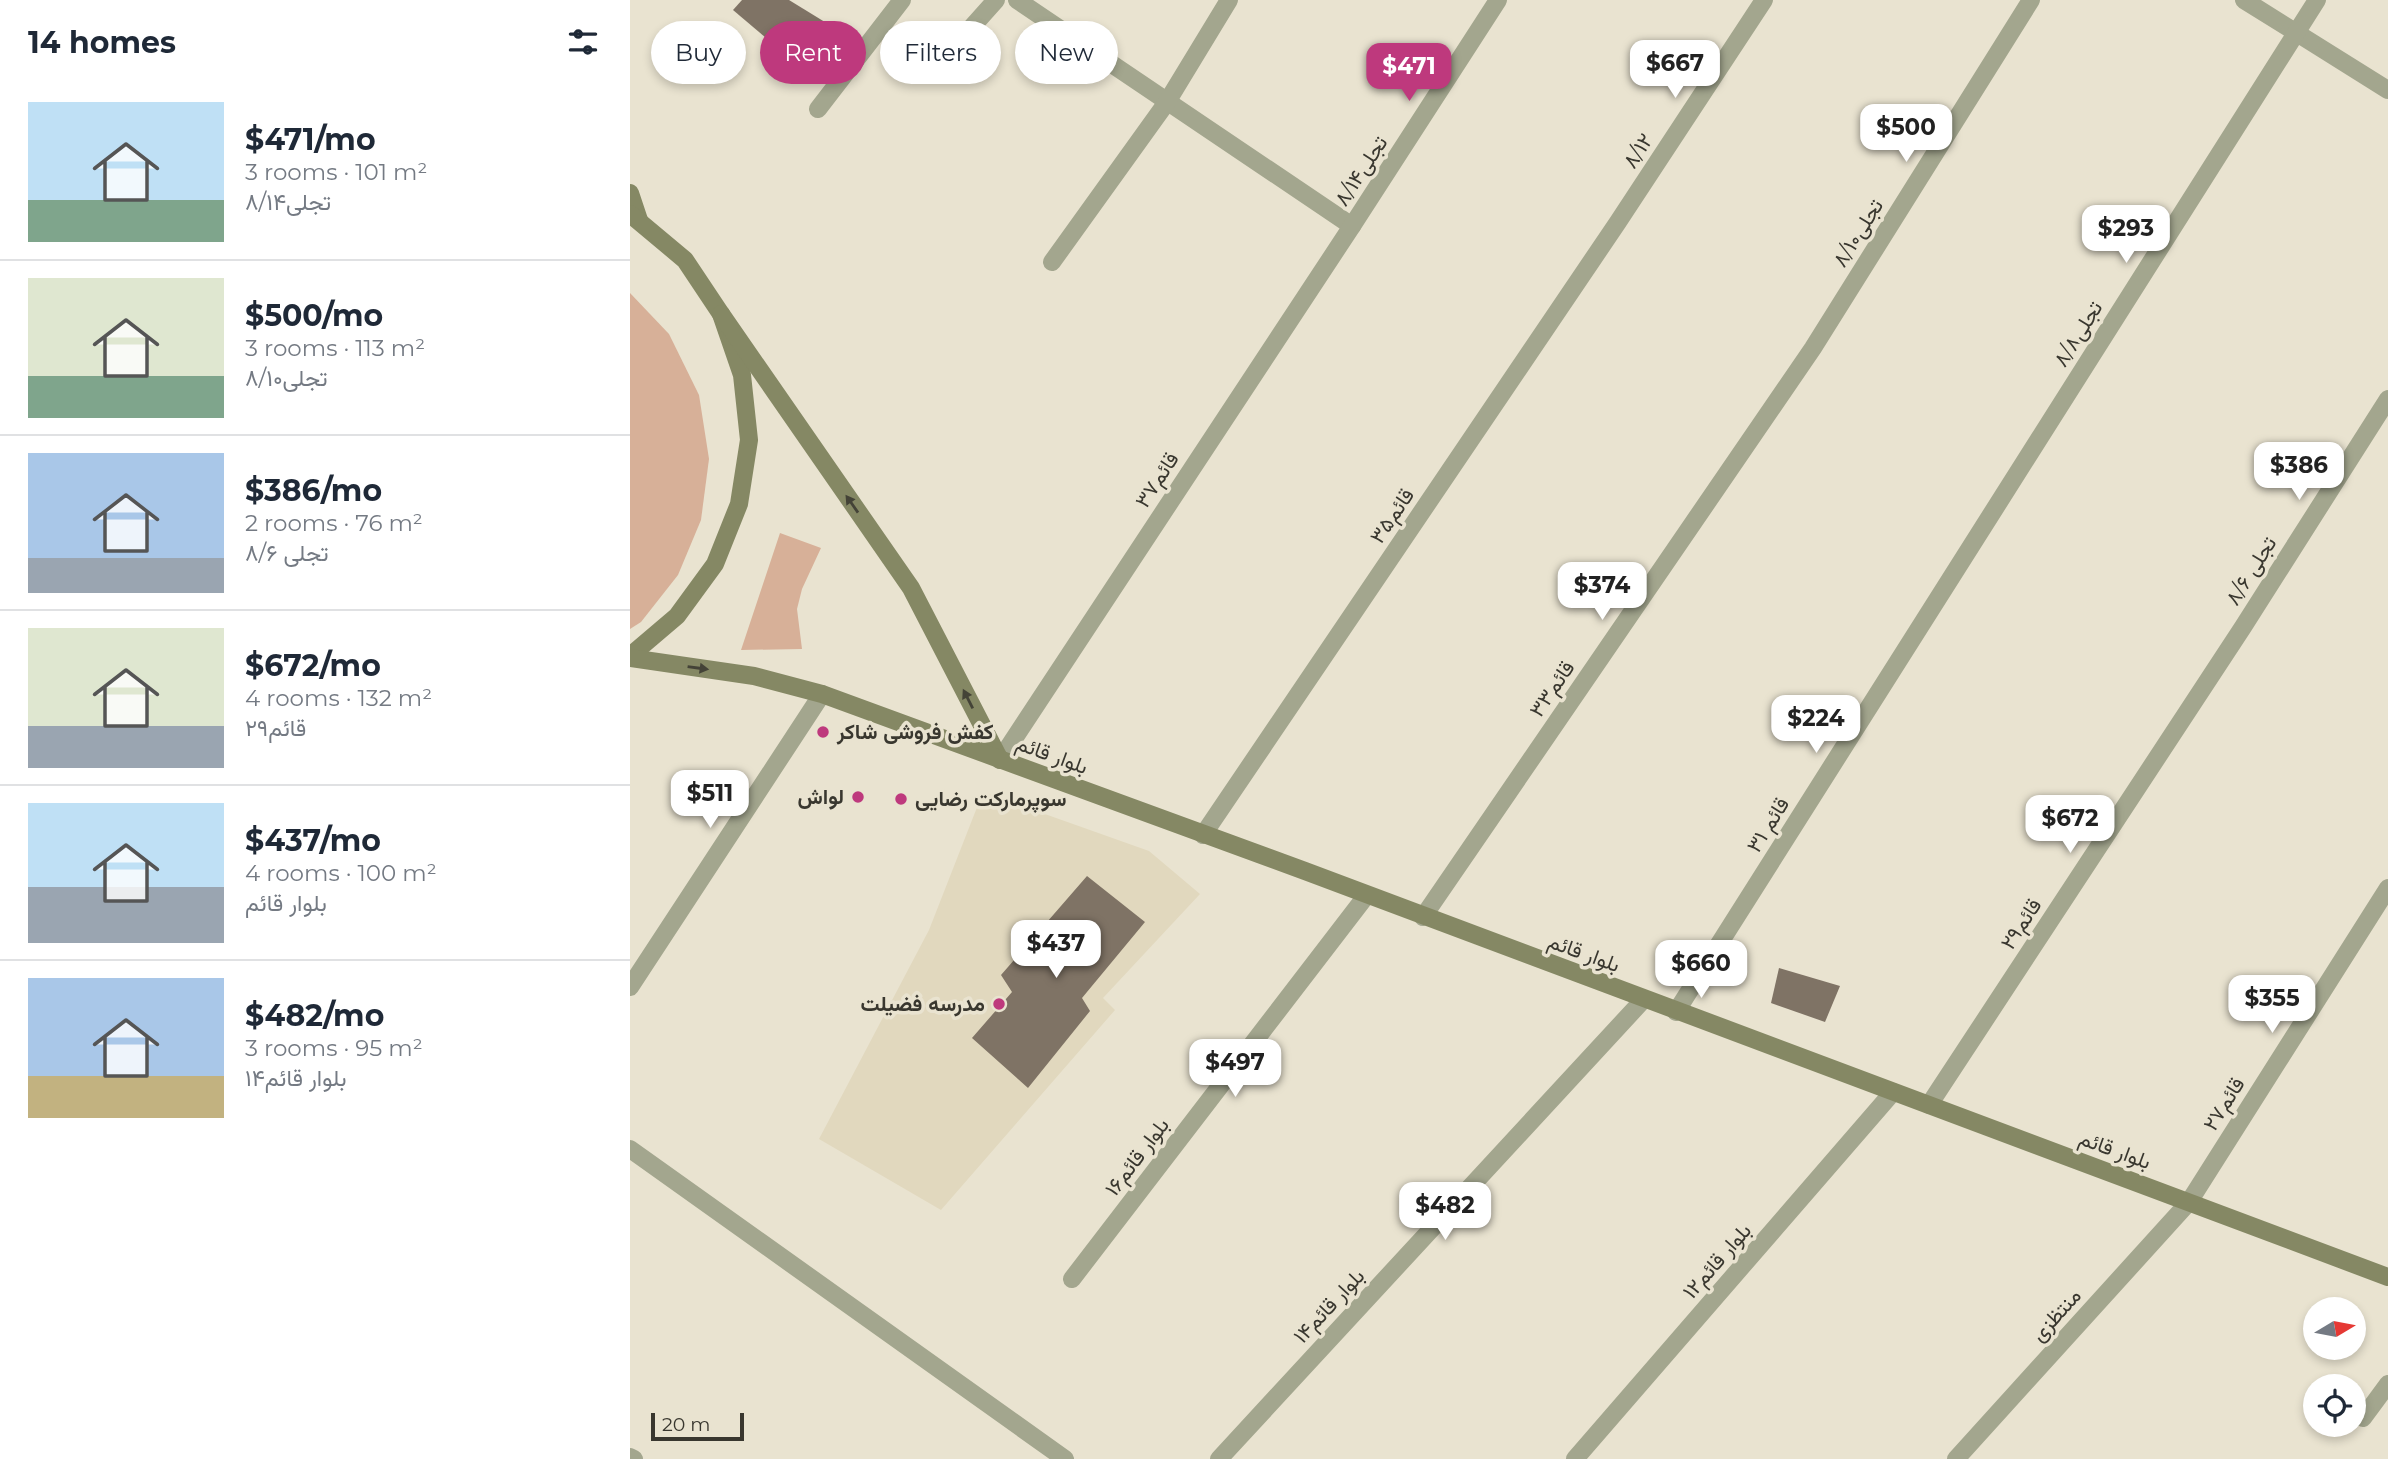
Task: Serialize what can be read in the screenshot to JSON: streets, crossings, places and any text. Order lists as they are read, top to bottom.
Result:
{
  "streets": {
    "main road": ["بلوار قائم"],
    "street": [
      "۸/۱۲",
      "تجلی۸‌/۱۴",
      "تجلی۸/۱۰",
      "تجلی۸/۸",
      "قائم۳۷",
      "قائم۳۵",
      "تجلی ۸/۶",
      "قائم۳۳",
      "قائم ۳۱",
      "قائم۲۹",
      "قائم۲۷",
      "بلوار قائم۱۶",
      "بلوار قائم۱۲",
      "بلوار قائم۱۴",
      "منتظزی"
    ]
  },
  "crossings": [
    ["۸/۱۲", "قائم۳۵"],
    ["تجلی۸‌/۱۴", "قائم۳۷"],
    ["تجلی۸/۱۰", "قائم۳۳"],
    ["تجلی۸/۸", "قائم ۳۱"],
    ["قائم۳۷", "بلوار قائم"],
    ["قائم۳۵", "بلوار قائم"],
    ["تجلی ۸/۶", "قائم۲۹"],
    ["قائم۳۳", "بلوار قائم"],
    ["بلوار قائم", "قائم ۳۱"],
    ["بلوار قائم", "قائم۲۹"],
    ["بلوار قائم", "قائم۲۷"],
    ["بلوار قائم", "بلوار قائم۱۶"],
    ["بلوار قائم", "بلوار قائم۱۲"],
    ["بلوار قائم", "بلوار قائم۱۴"],
    ["بلوار قائم", "منتظزی"],
    ["قائم۲۷", "منتظزی"]
  ],
  "places": [
    "کفش فروشی شاکر",
    "لواش",
    "سوپرمارکت رضایی",
    "مدرسه فضیلت"
  ],
  "scale_bar": "20 m",
  "north": "right",
  "page": {
    "heading": "14 homes",
    "chip": [
      "Buy",
      "Rent",
      "Filters",
      "New"
    ],
    "price": [
      "$667",
      "$471",
      "$500",
      "$293",
      "$386",
      "$374",
      "$224",
      "$511",
      "$672",
      "$437",
      "$660",
      "$355",
      "$497",
      "$482"
    ],
    "list": [
      {
        "name": "$471/mo",
        "note": "3 rooms · 101 m² · تجلی۸‌/۱۴"
      },
      {
        "name": "$500/mo",
        "note": "3 rooms · 113 m² · تجلی۸/۱۰"
      },
      {
        "name": "$386/mo",
        "note": "2 rooms · 76 m² · تجلی ۸/۶"
      },
      {
        "name": "$672/mo",
        "note": "4 rooms · 132 m² · قائم۲۹"
      },
      {
        "name": "$437/mo",
        "note": "4 rooms · 100 m² · بلوار قائم"
      },
      {
        "name": "$482/mo",
        "note": "3 rooms · 95 m² · بلوار قائم۱۴"
      }
    ],
    "scale": "20 m"
  }
}
